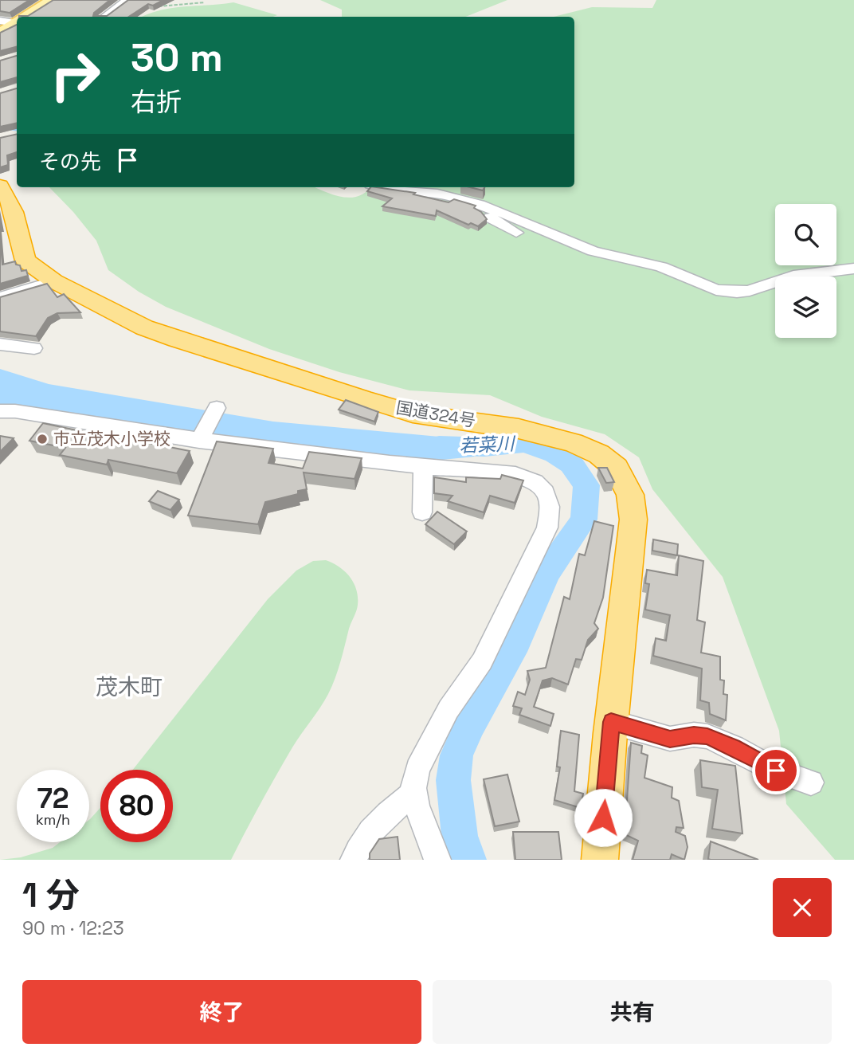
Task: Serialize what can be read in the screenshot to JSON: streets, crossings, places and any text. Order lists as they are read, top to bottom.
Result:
{
  "streets": {
    "highway": ["国道324号"]
  },
  "districts": ["茂木町"],
  "water": ["若菜川"],
  "places": ["市立茂木小学校"],
  "page": {
    "turn": ["30 m", "右折"],
    "then": "その先",
    "speed": "72 km/h",
    "limit": "80",
    "heading": ["1 分", "90 m · 12:23"],
    "buttons": ["終了", "共有"]
  }
}
